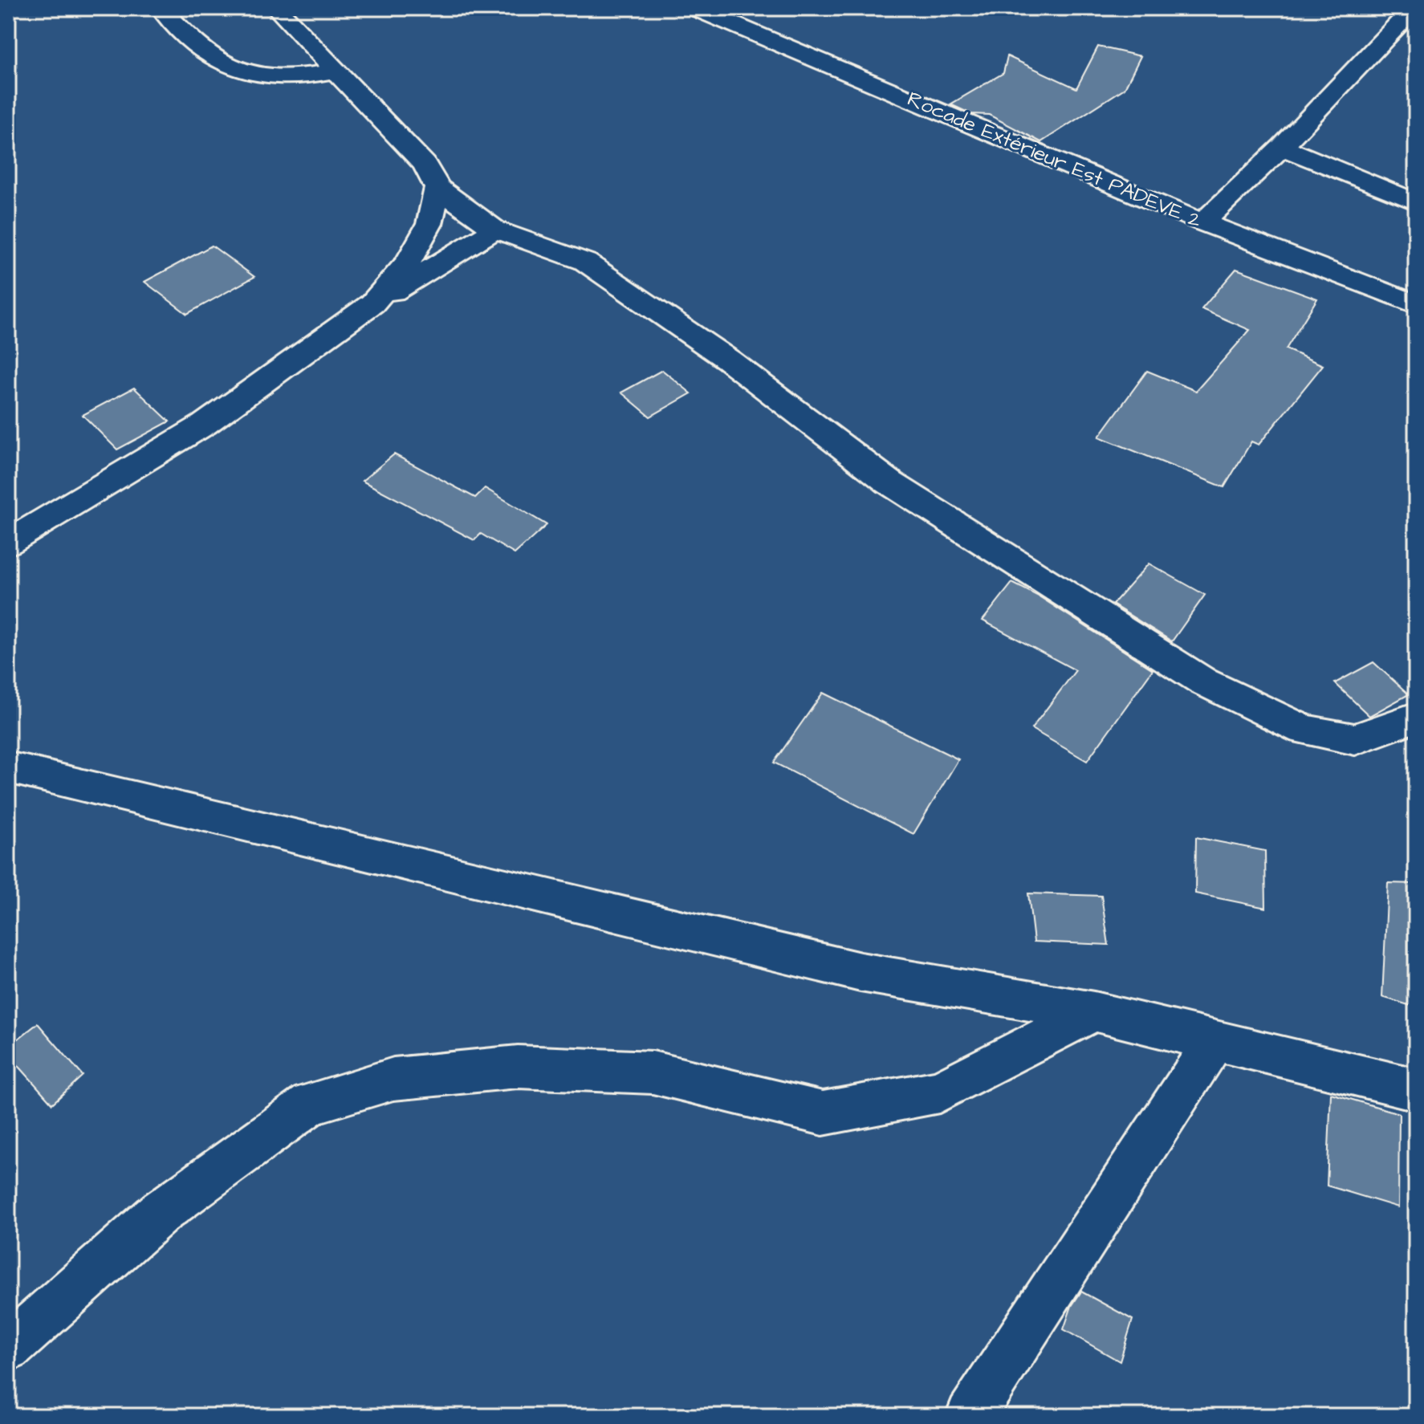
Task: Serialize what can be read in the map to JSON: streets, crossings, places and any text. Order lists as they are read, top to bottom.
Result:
{
  "streets": {
    "street": ["Rocade Extérieur Est PADEVE 2"]
  }
}
